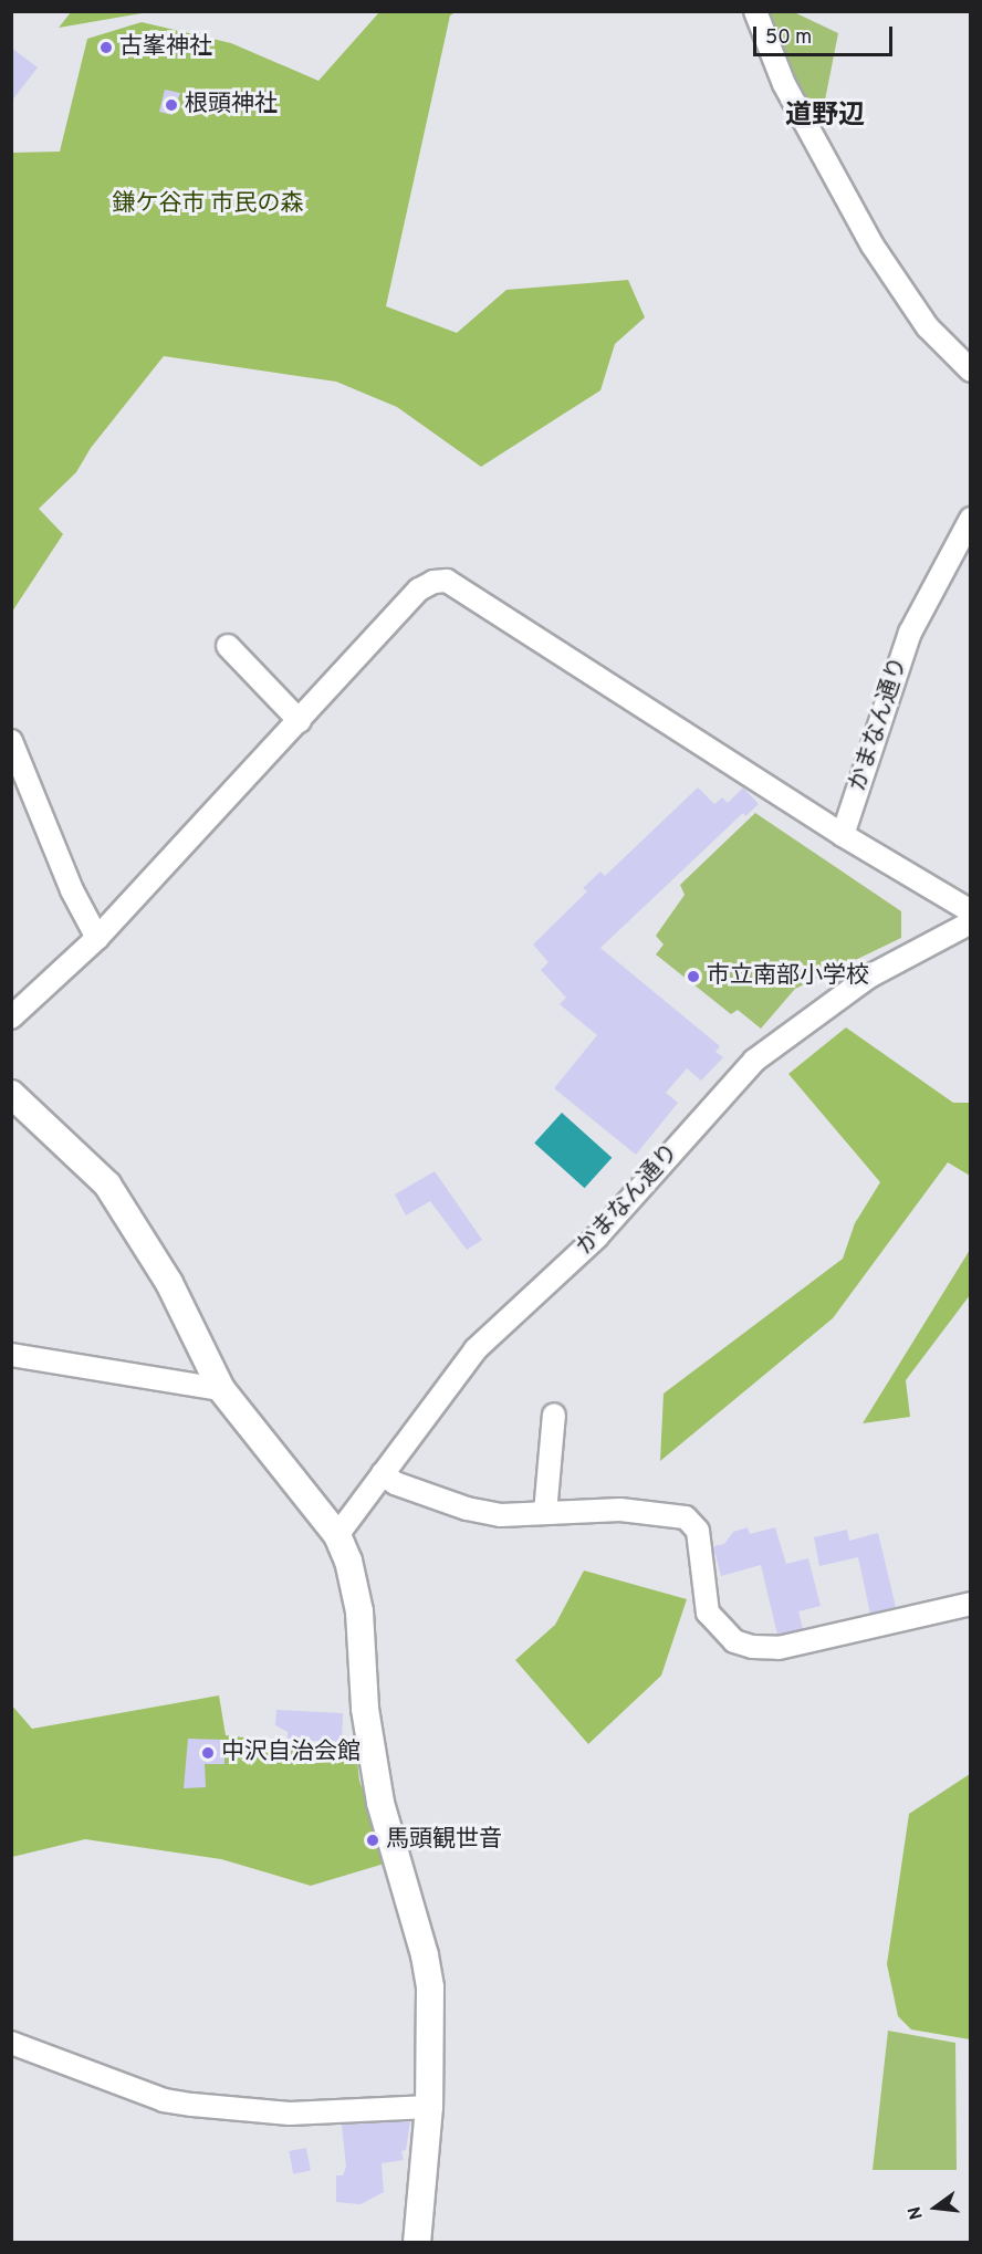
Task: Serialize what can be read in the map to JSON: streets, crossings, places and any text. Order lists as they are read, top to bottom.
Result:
{
  "streets": {
    "street": ["かまなん通り"]
  },
  "districts": ["道野辺"],
  "parks": ["鎌ケ谷市 市民の森"],
  "places": [
    "古峯神社",
    "根頭神社",
    "市立南部小学校",
    "中沢自治会館",
    "馬頭観世音"
  ],
  "scale_bar": "50 m",
  "north": "left"
}
